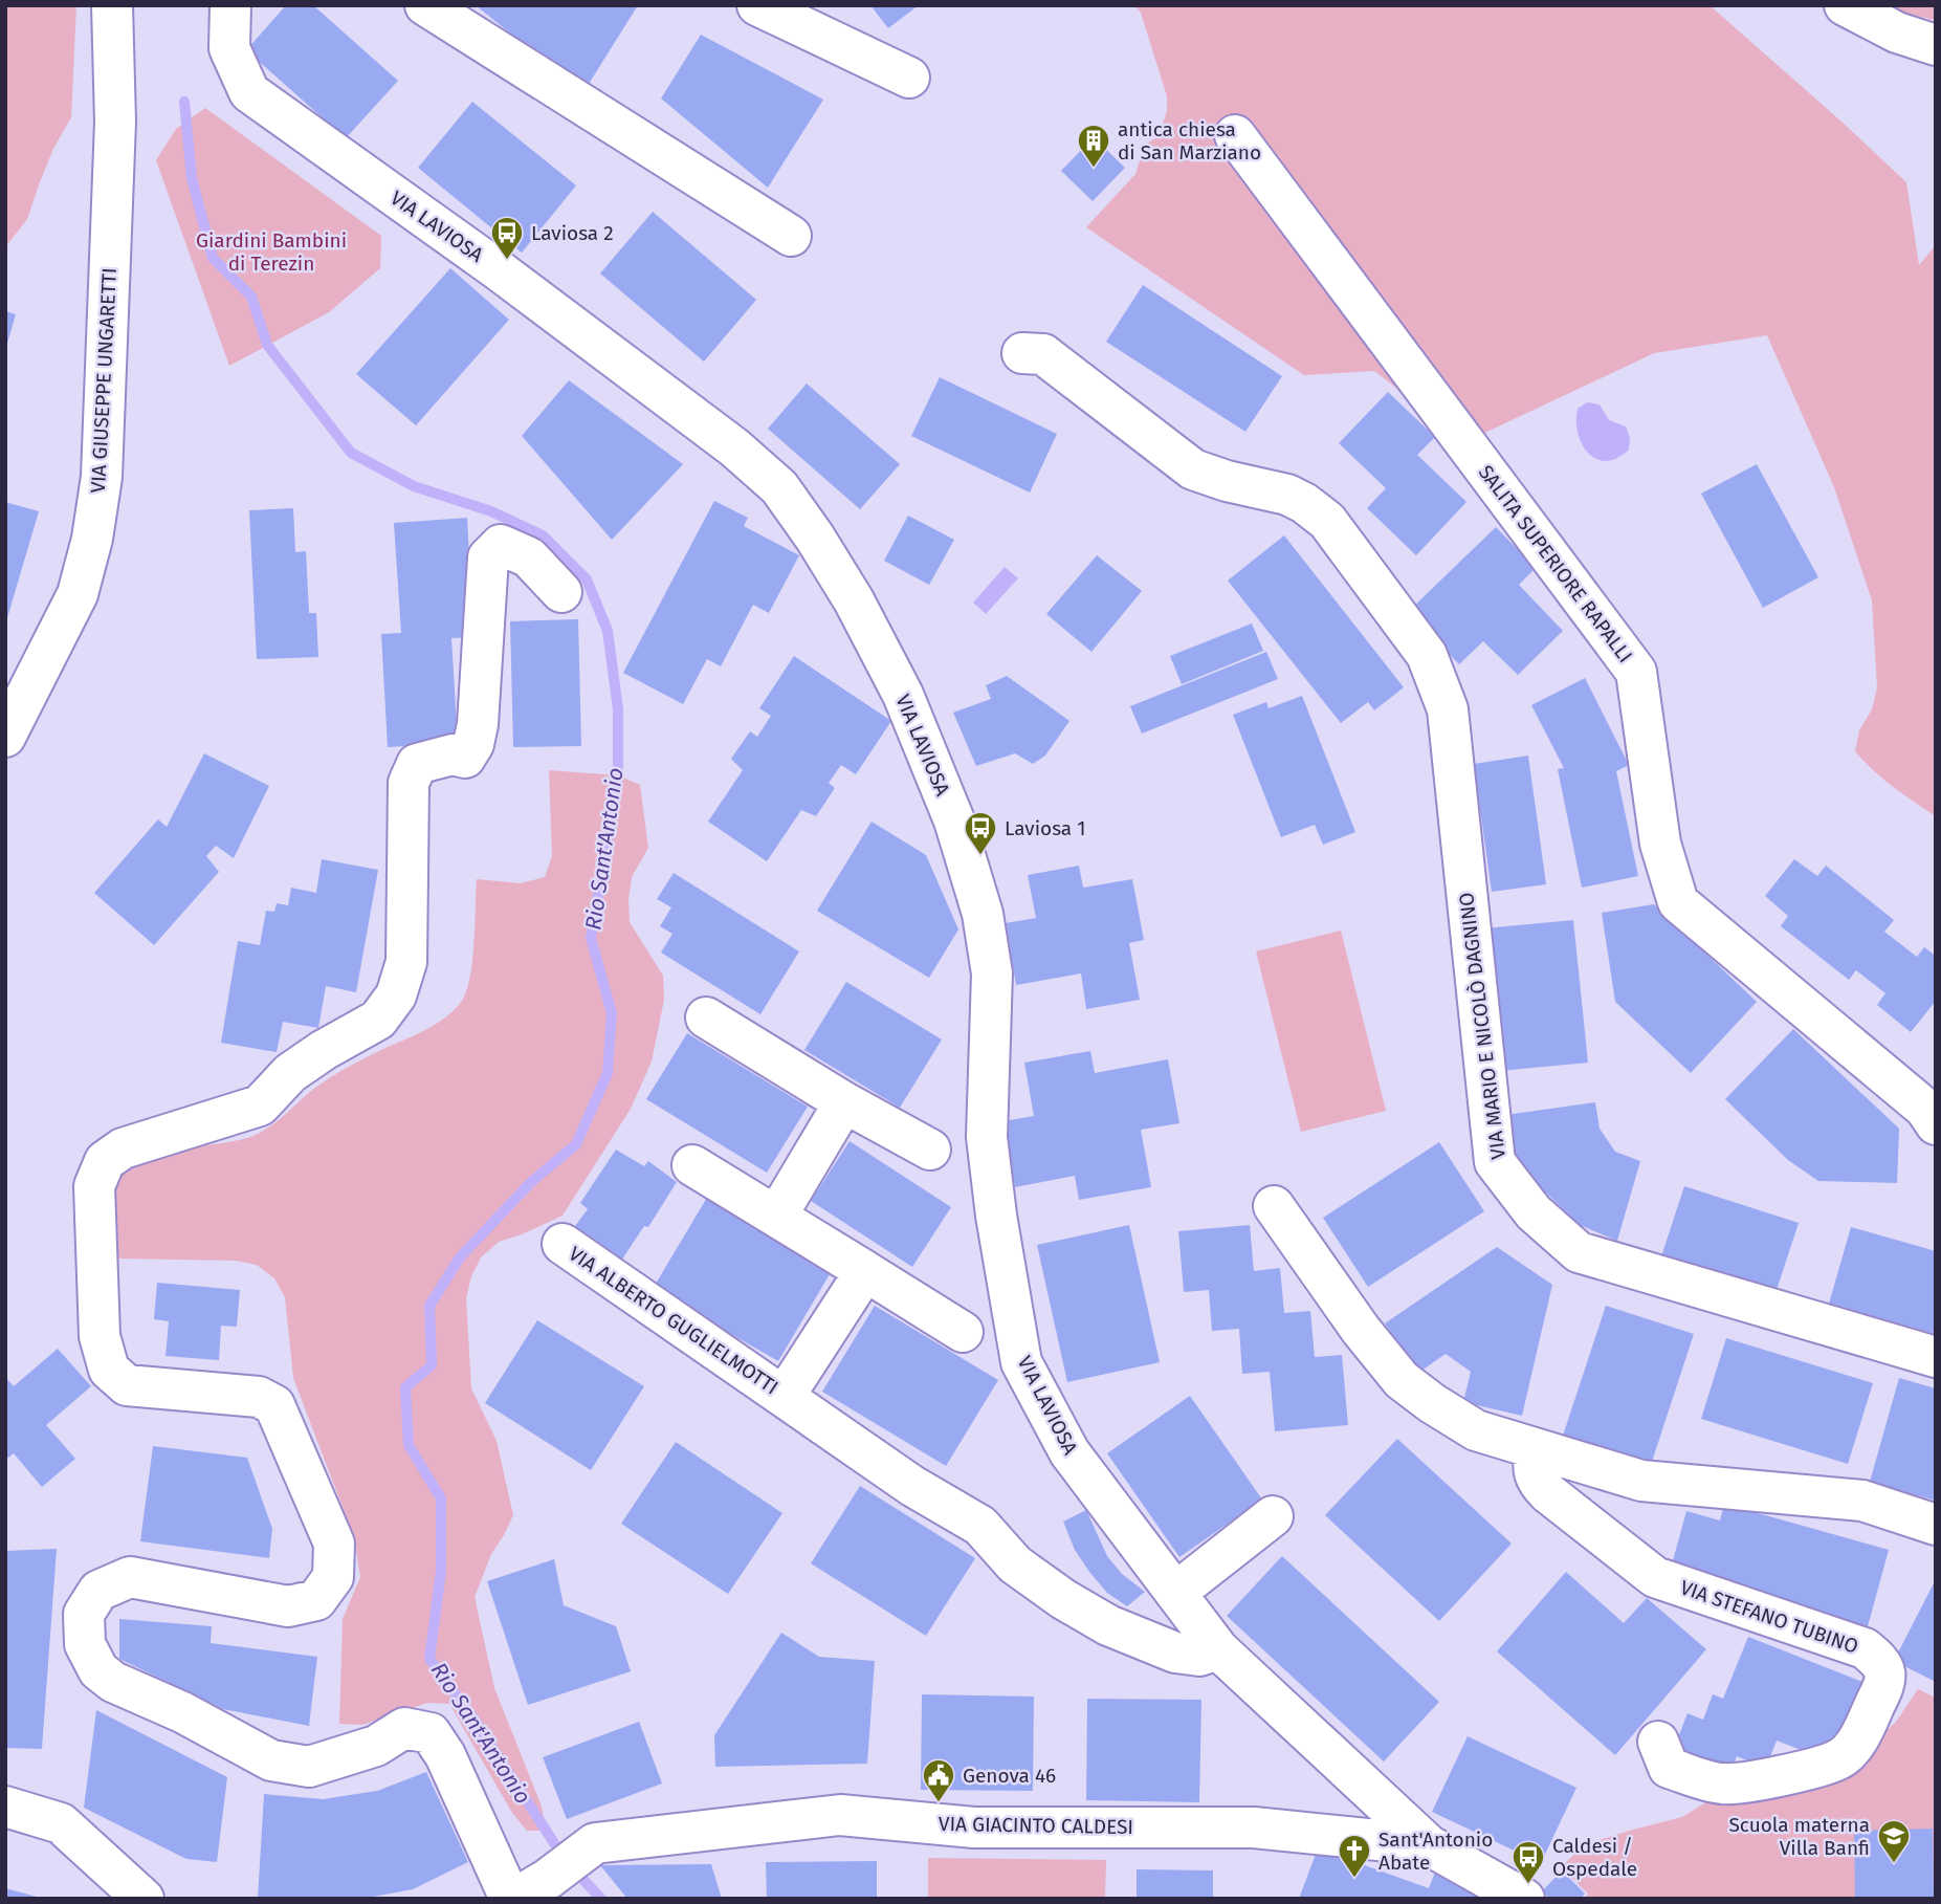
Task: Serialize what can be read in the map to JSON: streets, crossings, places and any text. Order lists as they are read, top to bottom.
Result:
{
  "streets": {
    "street": [
      "VIA LAVIOSA",
      "VIA GIUSEPPE UNGARETTI",
      "SALITA SUPERIORE RAPALLI",
      "VIA MARIO E NICOLÒ DAGNINO",
      "VIA ALBERTO GUGLIELMOTTI",
      "VIA STEFANO TUBINO",
      "VIA GIACINTO CALDESI"
    ]
  },
  "crossings": [
    ["VIA LAVIOSA", "VIA ALBERTO GUGLIELMOTTI"],
    ["VIA LAVIOSA", "VIA GIACINTO CALDESI"]
  ],
  "water": ["Rio Sant'Antonio"],
  "parks": ["Giardini Bambini di Terezin"],
  "places": {
    "building": ["antica chiesa di San Marziano"],
    "bus stop": ["Laviosa 2", "Laviosa 1", "Caldesi / Ospedale"],
    "public building": ["Genova 46"],
    "school or university": ["Scuola materna Villa Banfi"],
    "church": ["Sant'Antonio Abate"]
  }
}
